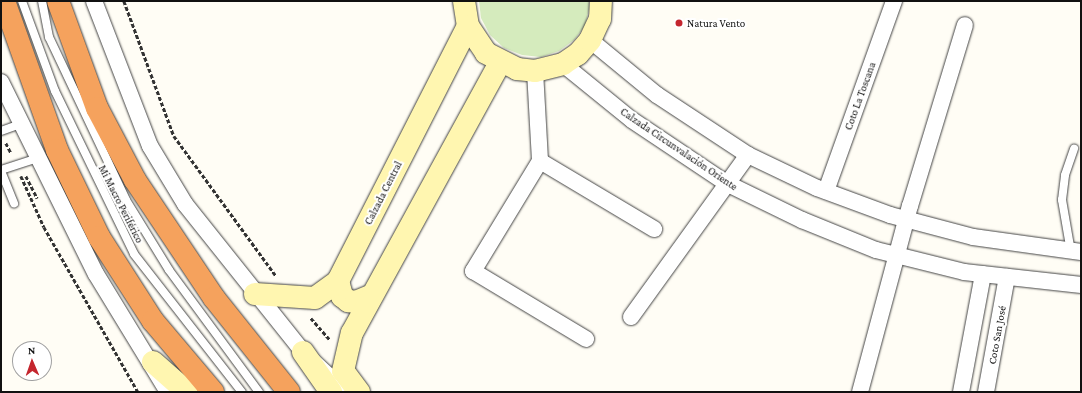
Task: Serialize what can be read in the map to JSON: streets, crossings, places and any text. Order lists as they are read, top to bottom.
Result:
{
  "streets": {
    "street": [
      "Coto La Toscana",
      "Calzada Circunvalación Oriente",
      "Calzada Central",
      "Coto San José"
    ],
    "lane": ["Mi Macro Periférico"]
  },
  "crossings": [
    ["Calzada Circunvalación Oriente", "Coto San José"]
  ],
  "places": ["Natura Vento"],
  "north": "top"
}
